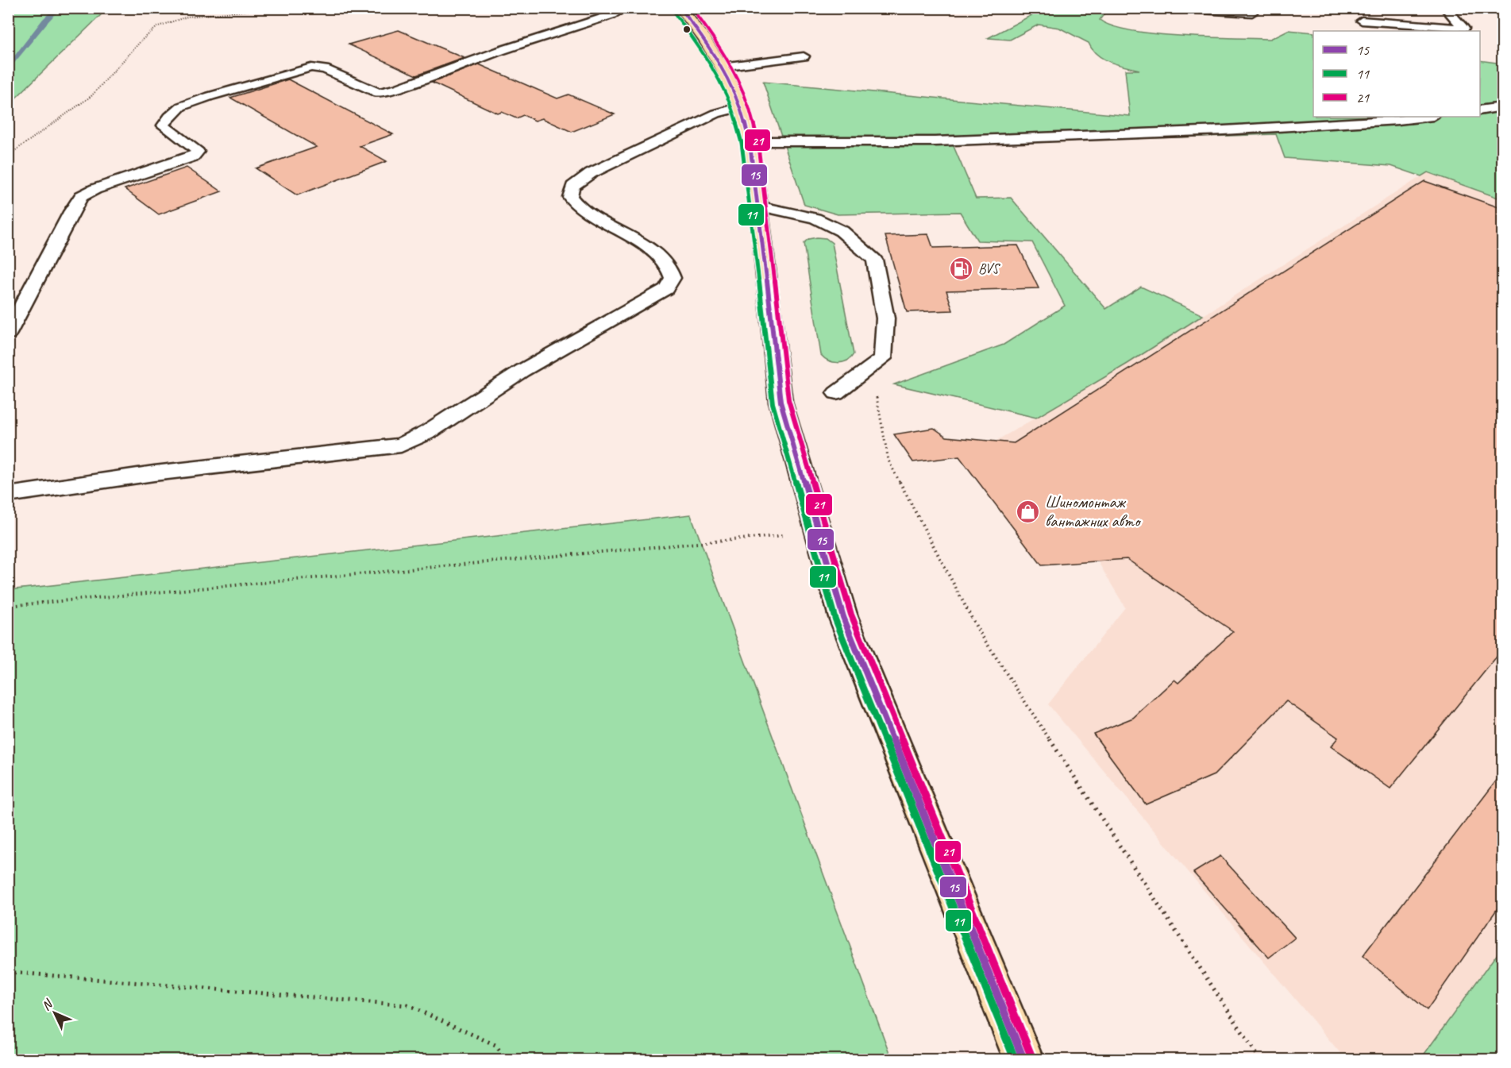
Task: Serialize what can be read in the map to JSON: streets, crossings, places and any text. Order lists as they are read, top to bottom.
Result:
{
  "places": {
    "fuel station": ["BVS"],
    "shop": ["Шиномонтаж вантажних авто"]
  },
  "lines": ["transit line 15", "transit line 21", "transit line 11"],
  "legend": ["15", "11", "21"],
  "north": "top left"
}
